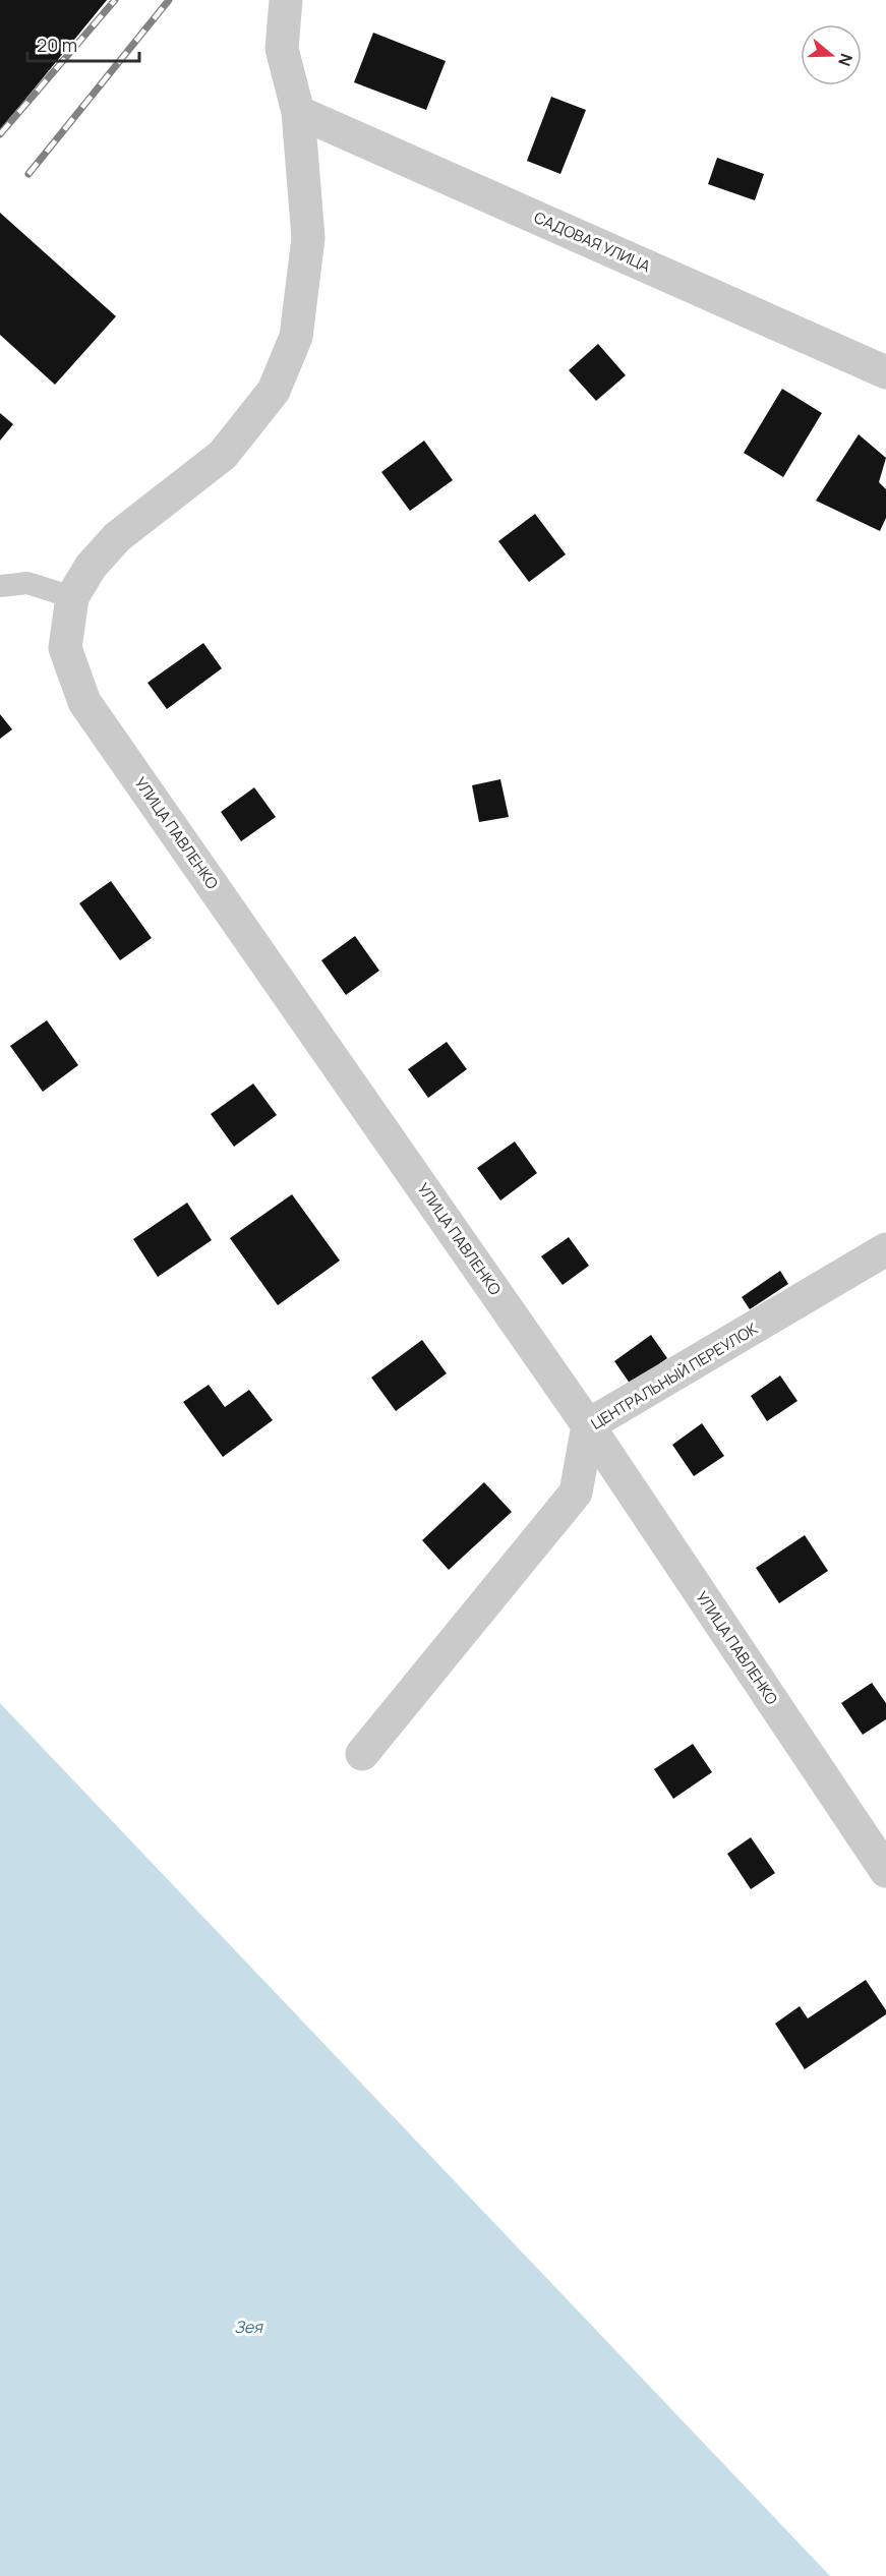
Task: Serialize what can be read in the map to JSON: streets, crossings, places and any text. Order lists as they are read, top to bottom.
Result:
{
  "streets": {
    "street": ["САДОВАЯ УЛИЦА", "УЛИЦА ПАВЛЕНКО", "ЦЕНТРАЛЬНЫЙ ПЕРЕУЛОК"]
  },
  "crossings": [
    ["УЛИЦА ПАВЛЕНКО", "ЦЕНТРАЛЬНЫЙ ПЕРЕУЛОК"]
  ],
  "water": ["Зея"],
  "scale_bar": "20 m",
  "north": "right"
}
